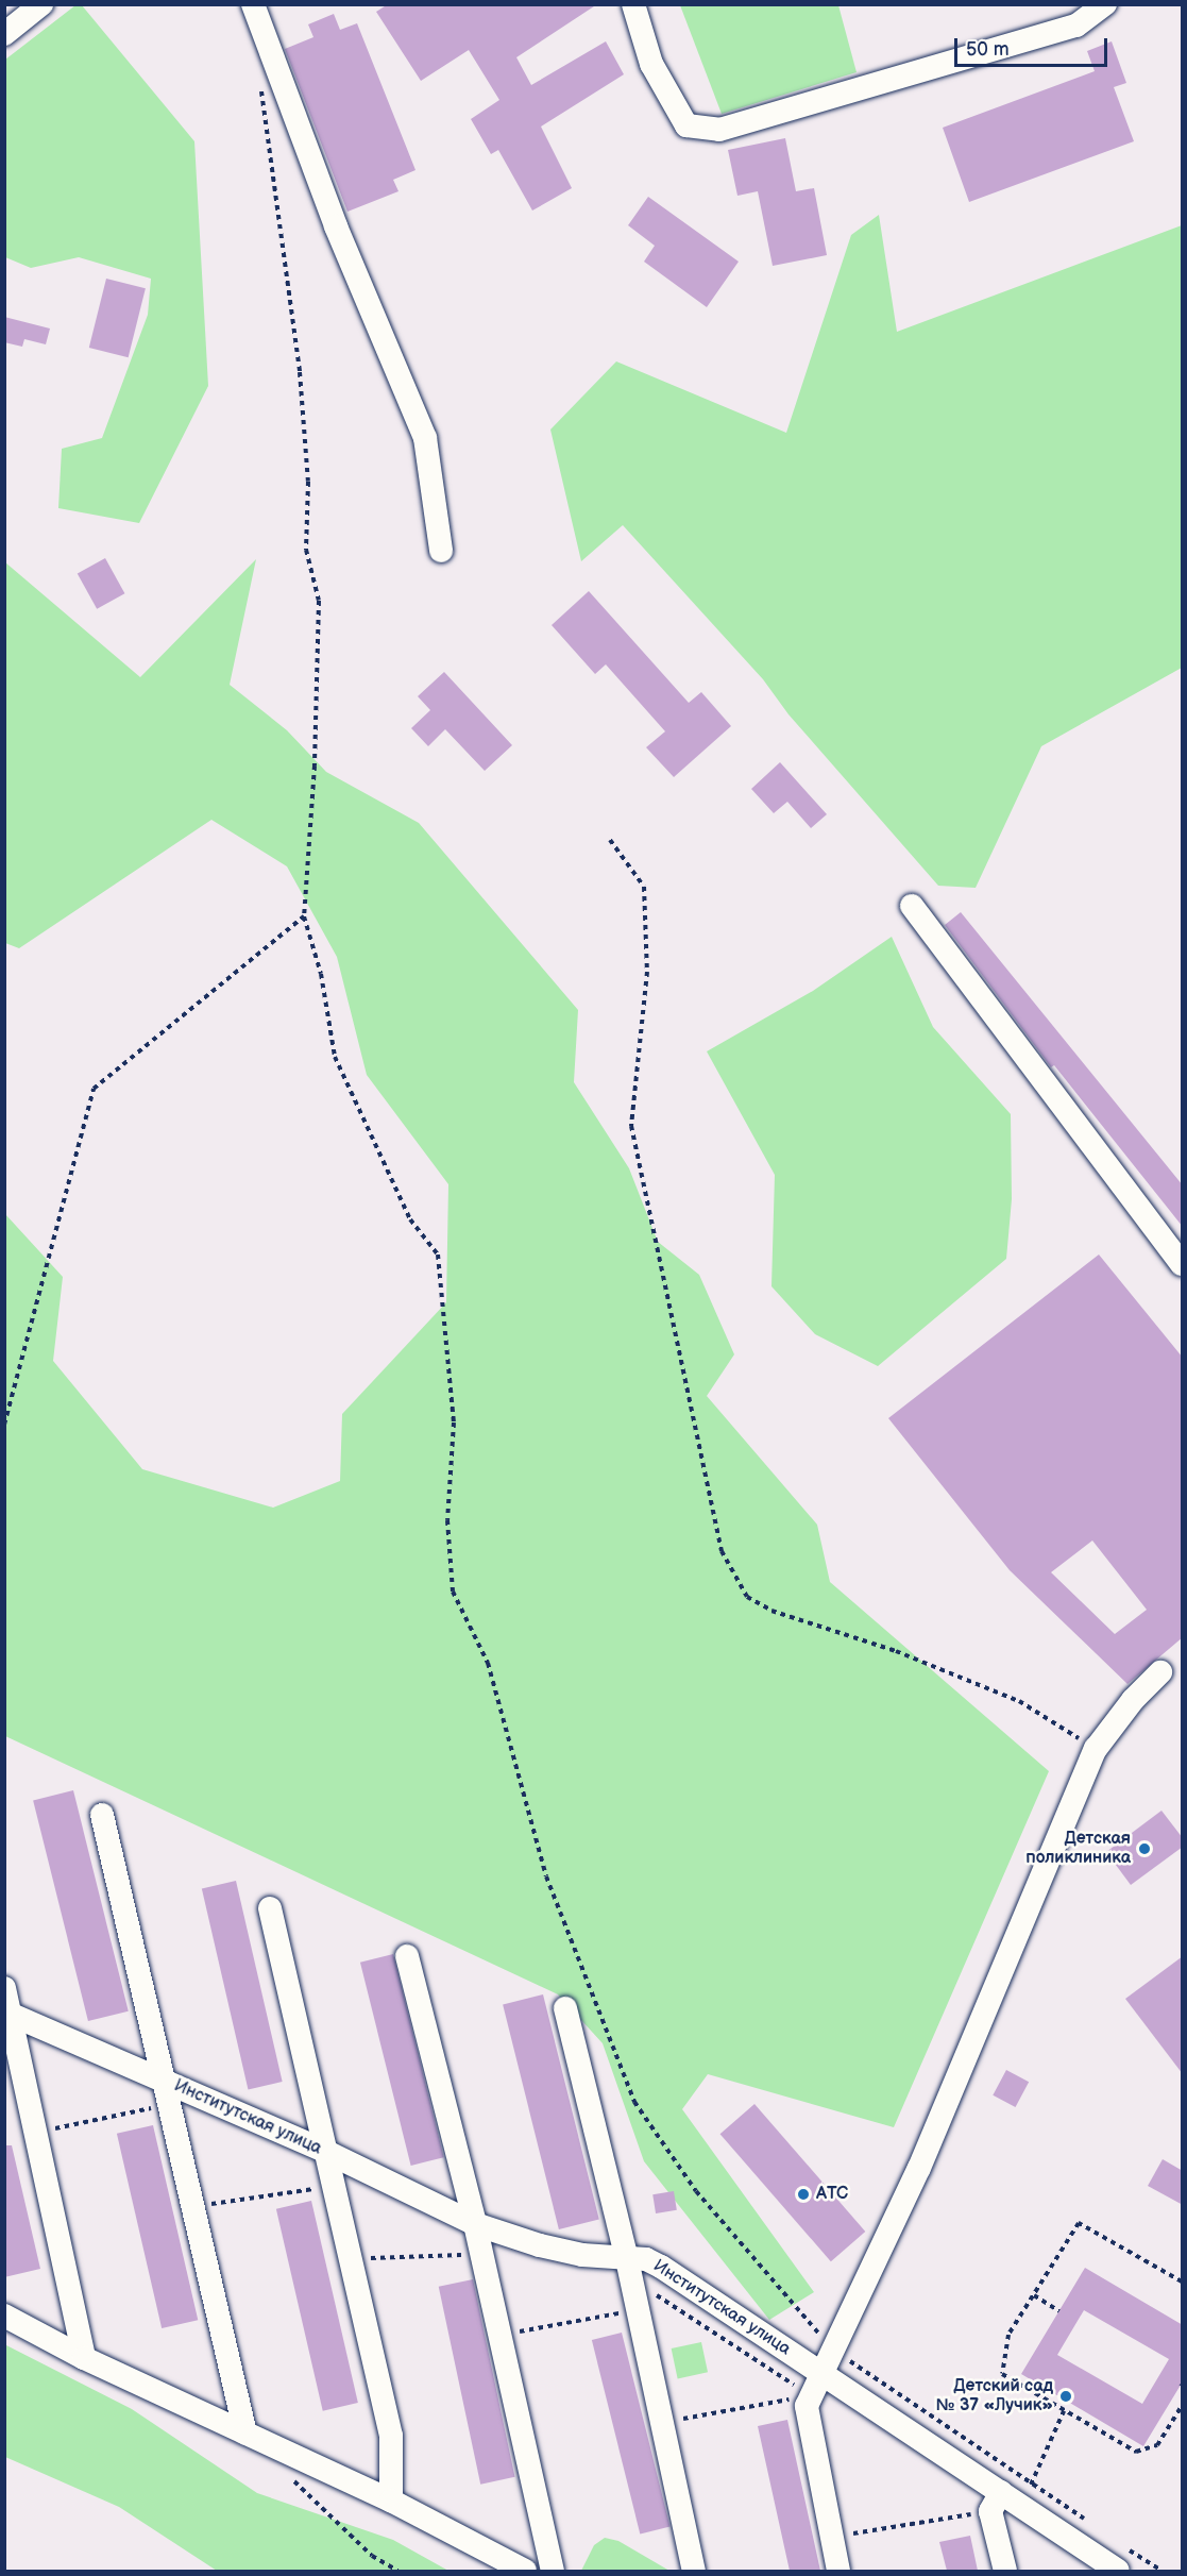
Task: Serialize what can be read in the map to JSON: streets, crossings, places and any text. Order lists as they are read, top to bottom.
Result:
{
  "streets": {
    "street": ["Институтская улица"]
  },
  "places": ["Детская поликлиника", "АТС", "Детский сад № 37 «Лучик»"],
  "scale_bar": "50 m"
}
